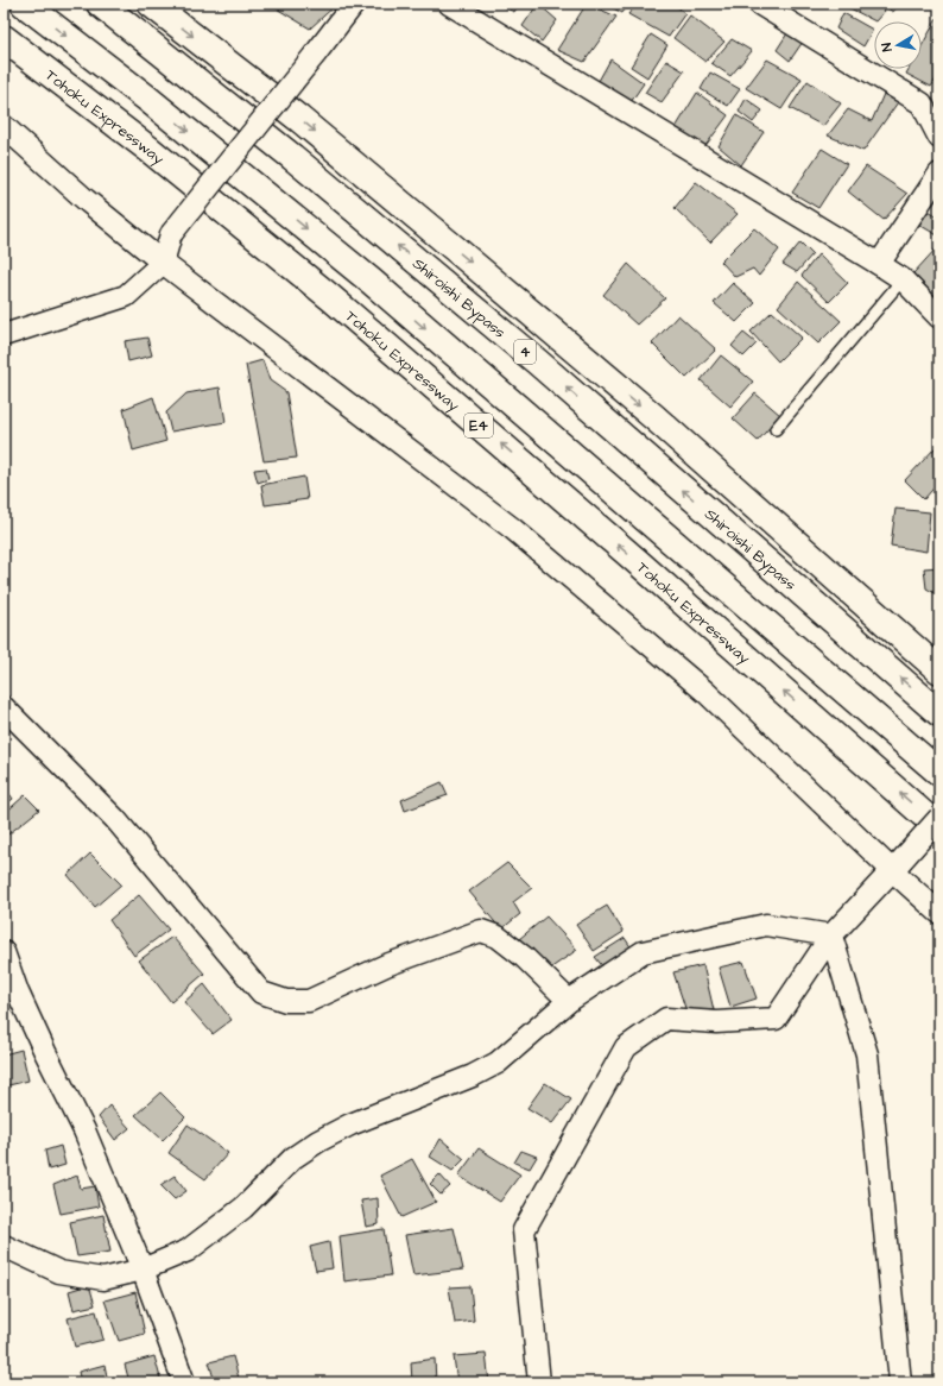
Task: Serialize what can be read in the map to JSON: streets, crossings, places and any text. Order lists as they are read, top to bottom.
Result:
{
  "streets": {
    "highway": [
      "Tohoku Expressway",
      "Shiroishi Bypass",
      "4",
      "E4"
    ]
  },
  "north": "left"
}
